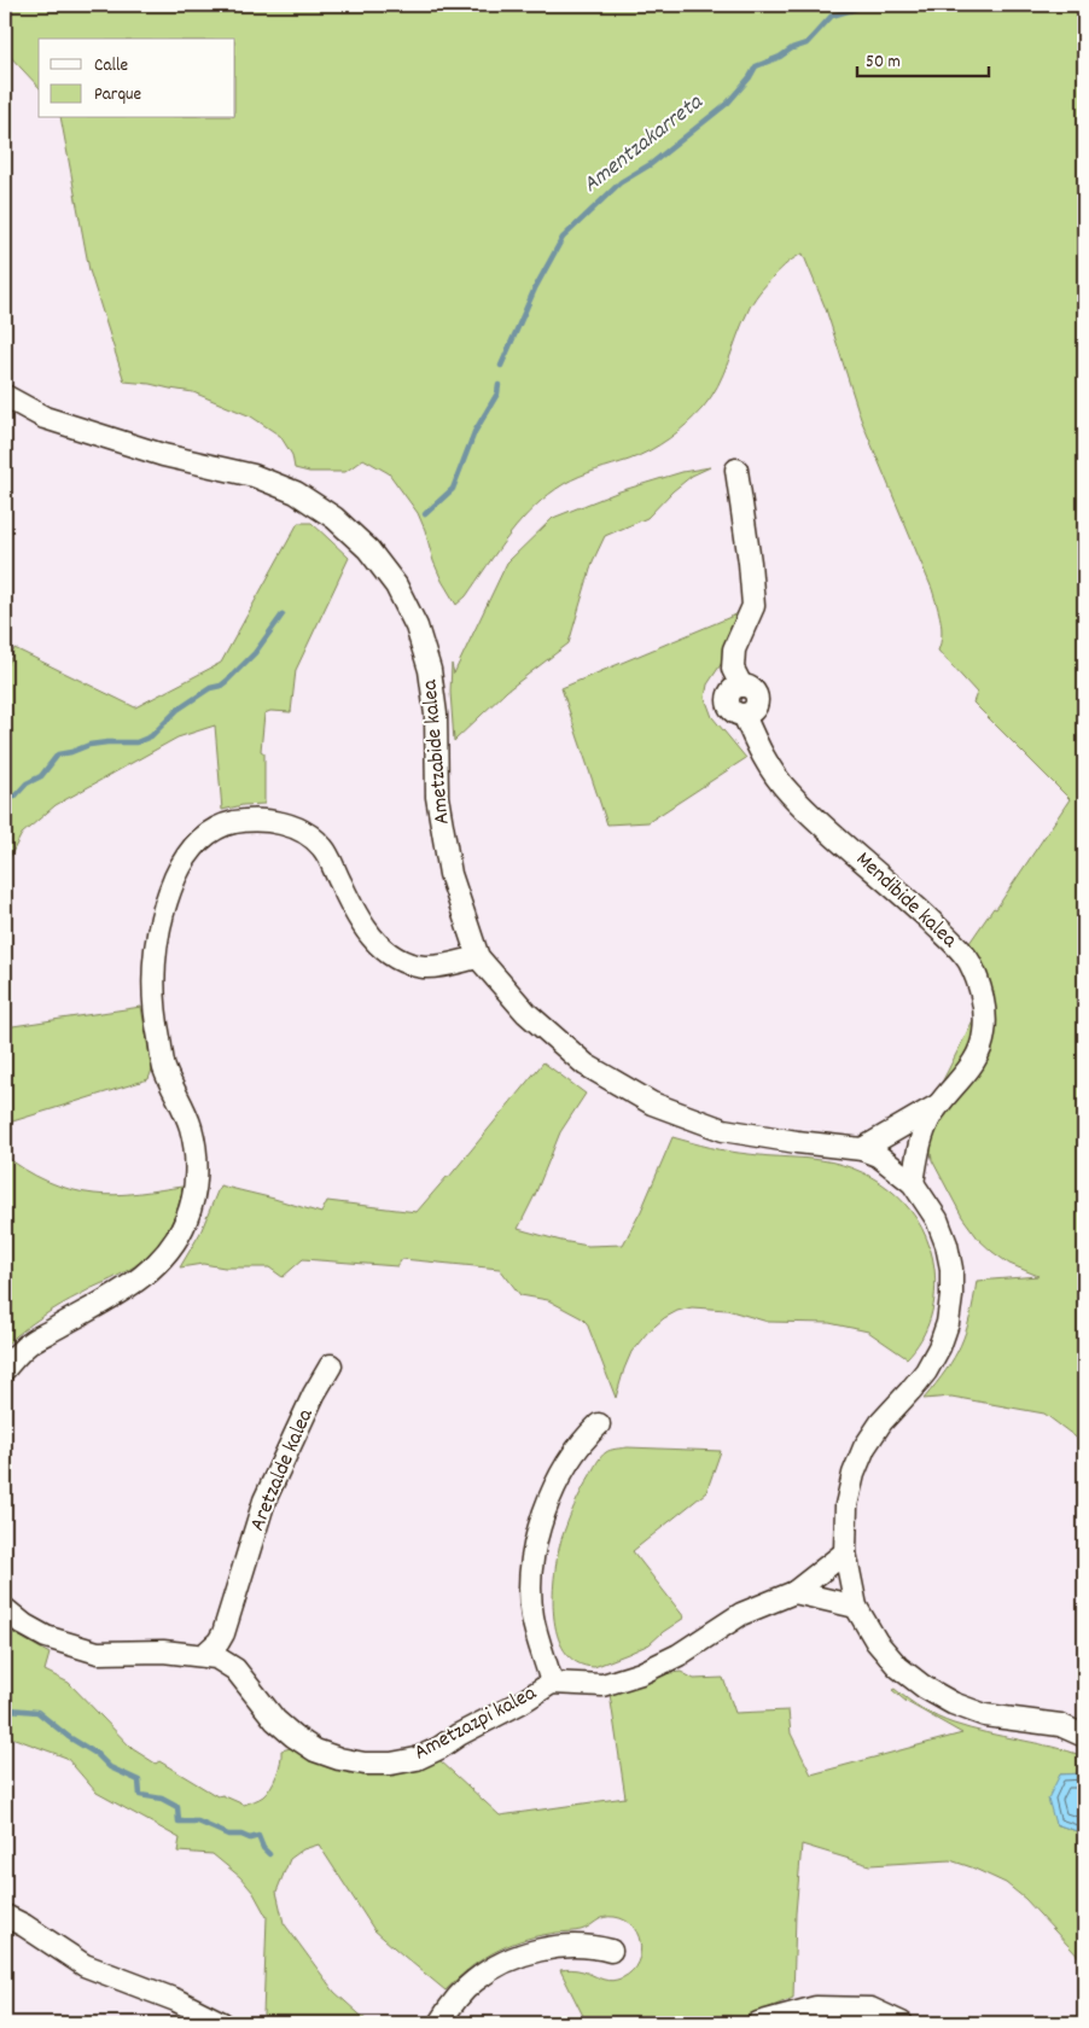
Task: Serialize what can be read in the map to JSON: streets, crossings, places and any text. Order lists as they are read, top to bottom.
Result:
{
  "streets": {
    "street": [
      "Ametzabide kalea",
      "Mendibide kalea",
      "Aretzalde kalea",
      "Ametzazpi kalea"
    ]
  },
  "crossings": [
    ["Aretzalde kalea", "Ametzazpi kalea"]
  ],
  "water": ["Amentzakarreta"],
  "legend": ["Calle", "Parque"],
  "scale_bar": "50 m"
}
